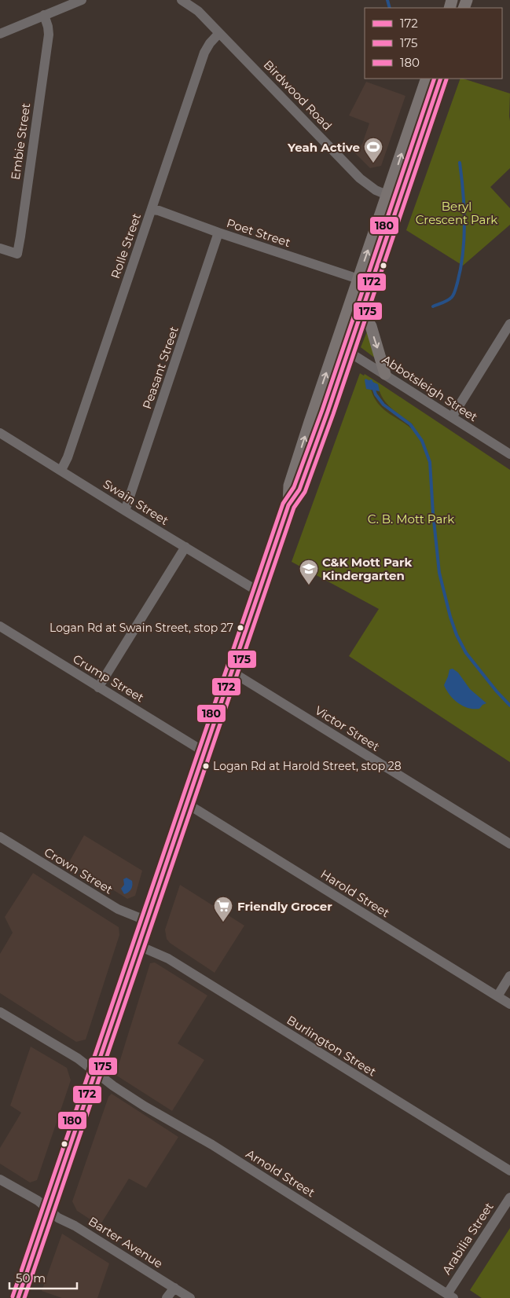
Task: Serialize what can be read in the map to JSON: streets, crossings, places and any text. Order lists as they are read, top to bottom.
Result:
{
  "streets": {
    "street": [
      "Birdwood Road",
      "Embie Street",
      "Poet Street",
      "Rolle Street",
      "Peasant Street",
      "Abbotsleigh Street",
      "Swain Street",
      "Crump Street",
      "Victor Street",
      "Crown Street",
      "Harold Street",
      "Burlington Street",
      "Arnold Street",
      "Arabilia Street",
      "Barter Avenue"
    ]
  },
  "crossings": [
    ["Birdwood Road", "Rolle Street"],
    ["Poet Street", "Rolle Street"],
    ["Poet Street", "Peasant Street"],
    ["Rolle Street", "Swain Street"],
    ["Peasant Street", "Swain Street"],
    ["Arnold Street", "Arabilia Street"]
  ],
  "parks": ["Beryl Crescent Park", "C. B. Mott Park"],
  "places": {
    "sports": ["Yeah Active"],
    "school or university": ["C&K Mott Park Kindergarten"],
    "other": ["Logan Rd at Swain Street, stop 27", "Logan Rd at Harold Street, stop 28"],
    "supermarket": ["Friendly Grocer"]
  },
  "lines": ["transit line 172", "transit line 180", "transit line 175"],
  "legend": ["172", "175", "180"],
  "scale_bar": "50 m"
}
